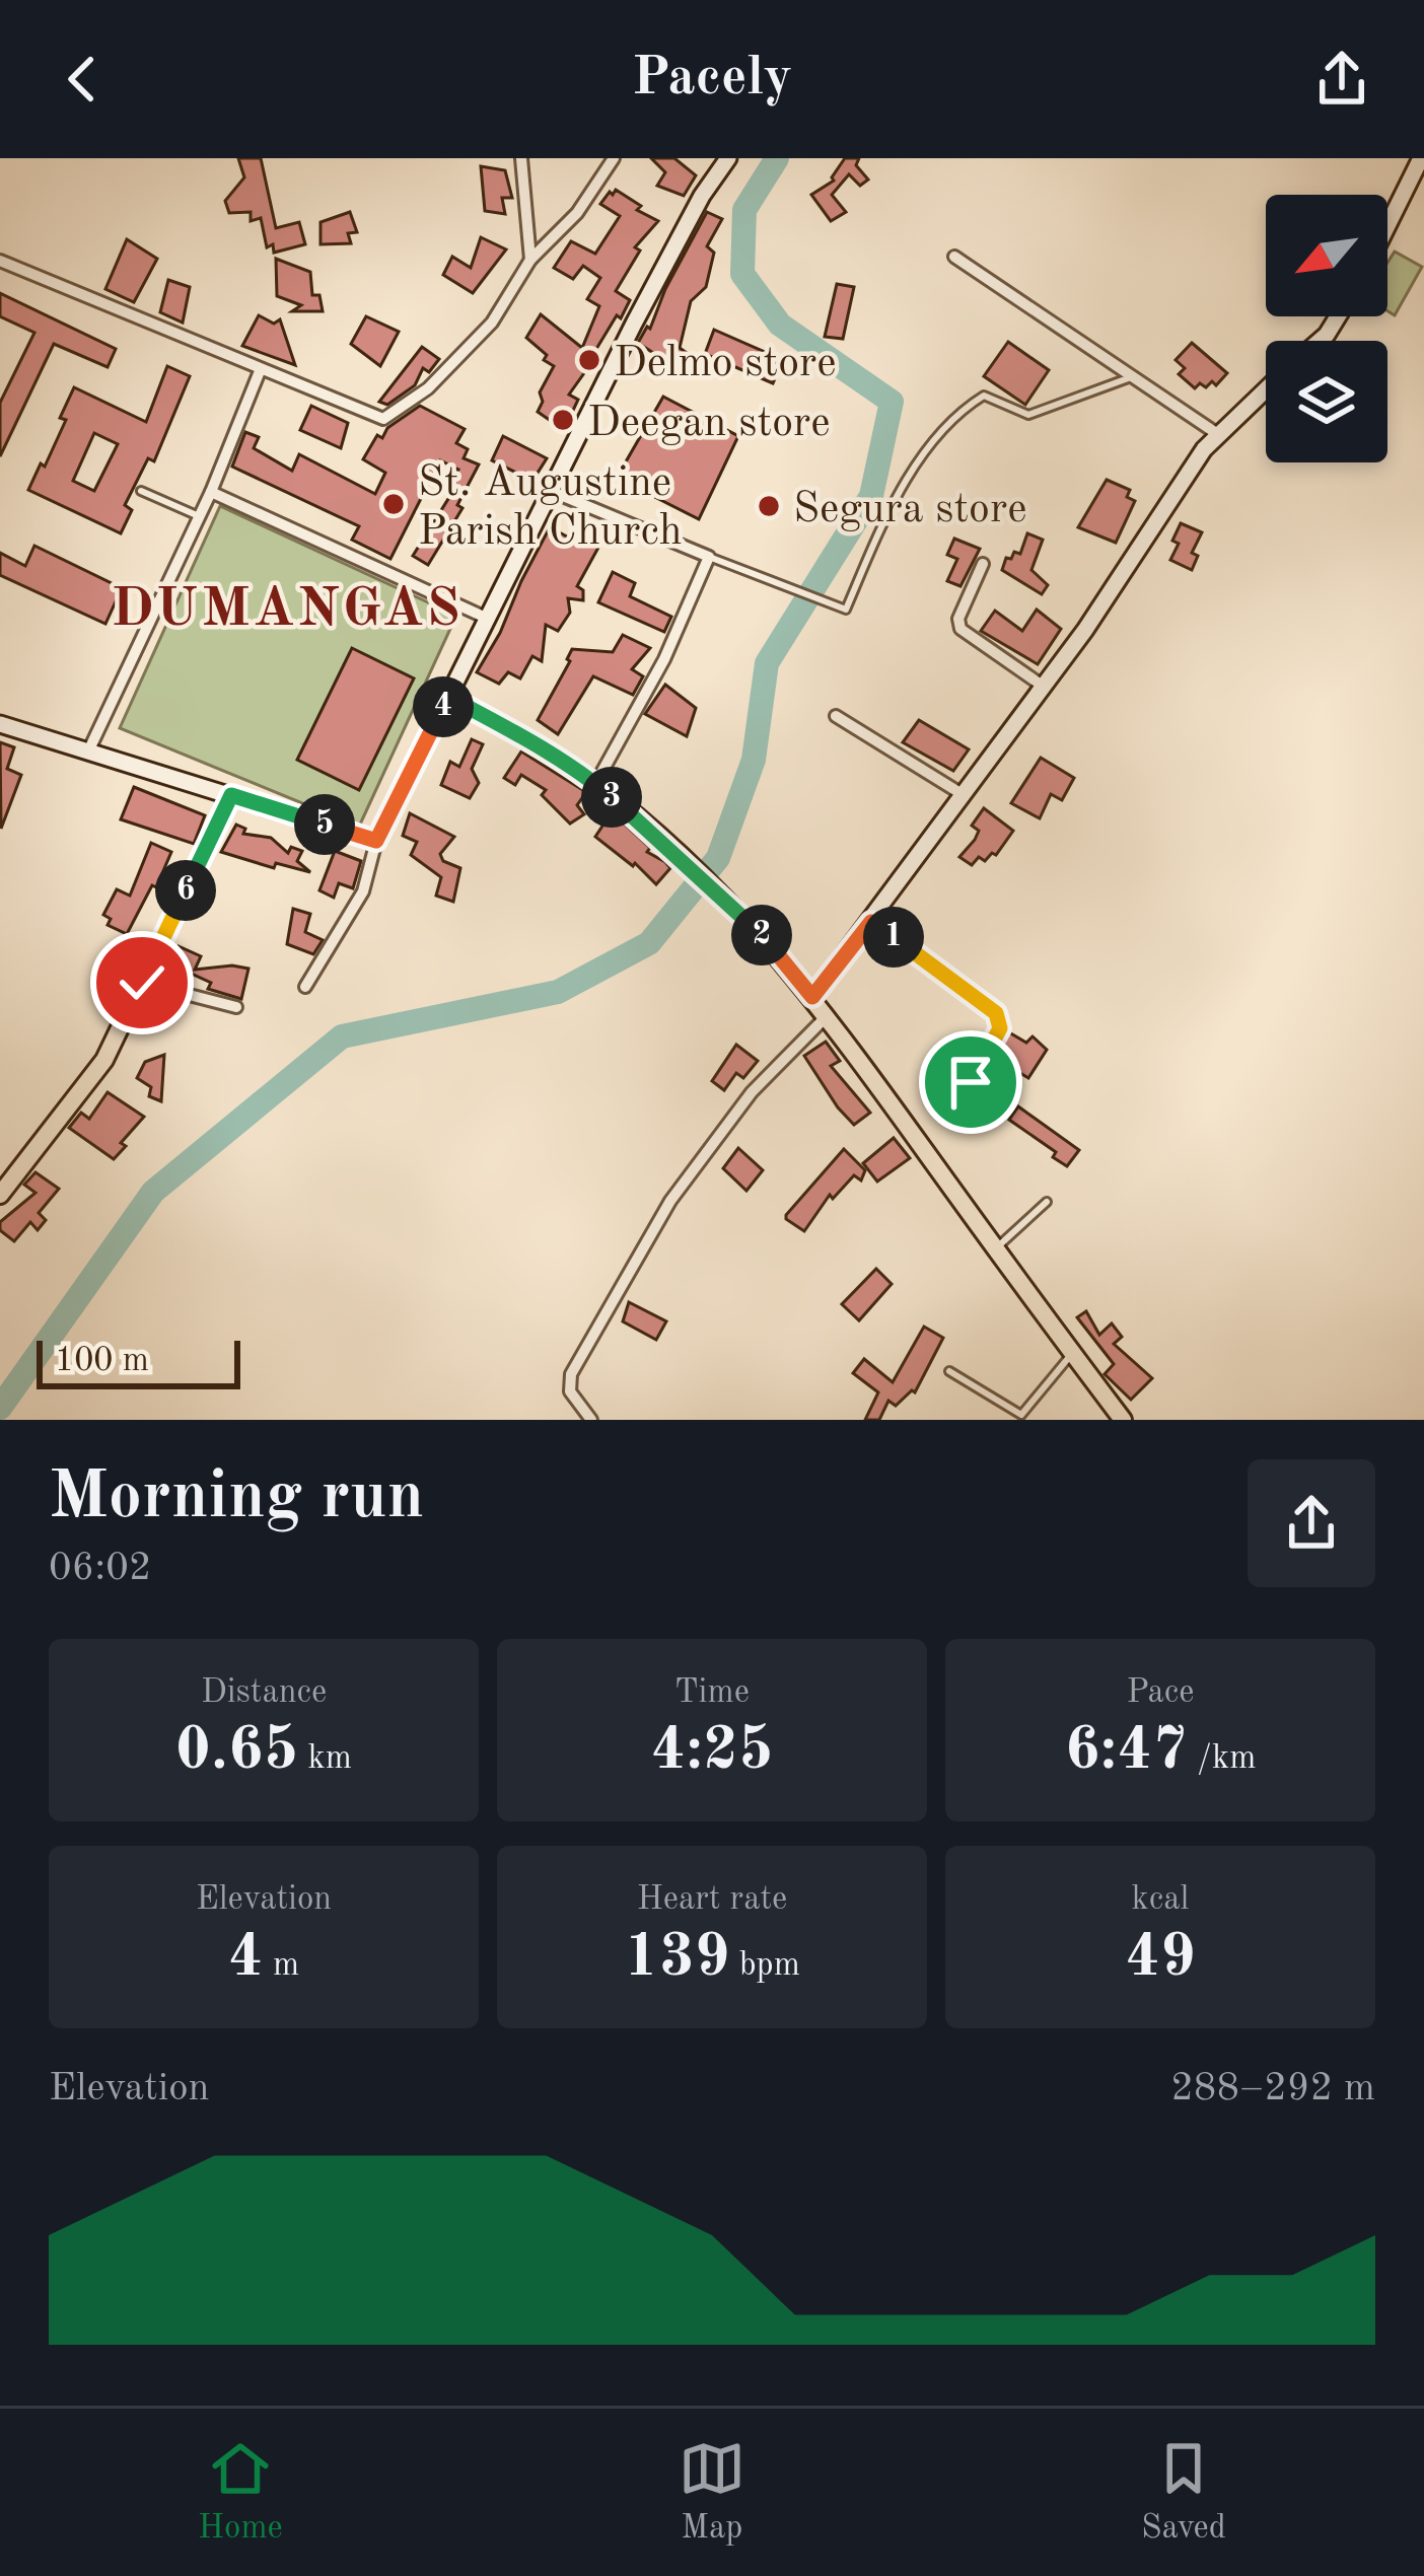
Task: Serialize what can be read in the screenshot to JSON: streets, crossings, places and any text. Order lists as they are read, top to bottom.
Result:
{
  "districts": ["DUMANGAS"],
  "places": [
    "Delmo store",
    "Deegan store",
    "St. Augustine Parish Church",
    "Segura store"
  ],
  "scale_bar": "100 m",
  "north": "bottom left",
  "page": {
    "header": "Pacely",
    "pins": [
      "4",
      "3",
      "5",
      "6",
      "2",
      "1"
    ],
    "scale": "100 m",
    "heading": ["Morning run", "06:02"],
    "stats": [
      ["Distance", "0.65 km"],
      ["Time", "4:25"],
      ["Pace", "6:47 /km"],
      ["Elevation", "4 m"],
      ["Heart rate", "139 bpm"],
      ["kcal", "49"]
    ],
    "chart": ["Elevation", "288–292 m"],
    "tabs": ["Home", "Map", "Saved"]
  }
}
